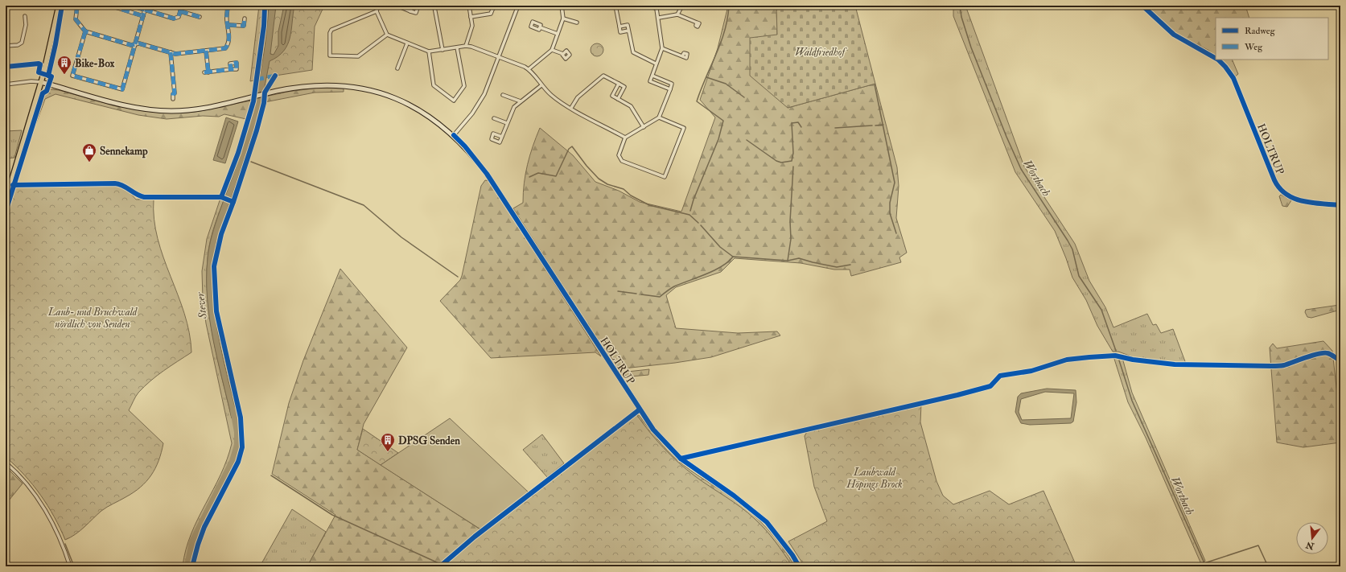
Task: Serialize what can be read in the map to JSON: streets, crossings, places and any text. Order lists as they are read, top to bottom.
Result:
{
  "streets": {
    "main road": ["HOLTRUP"]
  },
  "water": ["Wortbach", "Stever"],
  "parks": ["Waldfriedhof", "Laub- und Bruchwald nördlich von Senden", "Laubwald Höpings Brock"],
  "places": {
    "building": ["Bike-Box", "DPSG Senden"],
    "shop": ["Sennekamp"]
  },
  "legend": ["Radweg", "Weg"],
  "north": "bottom"
}
